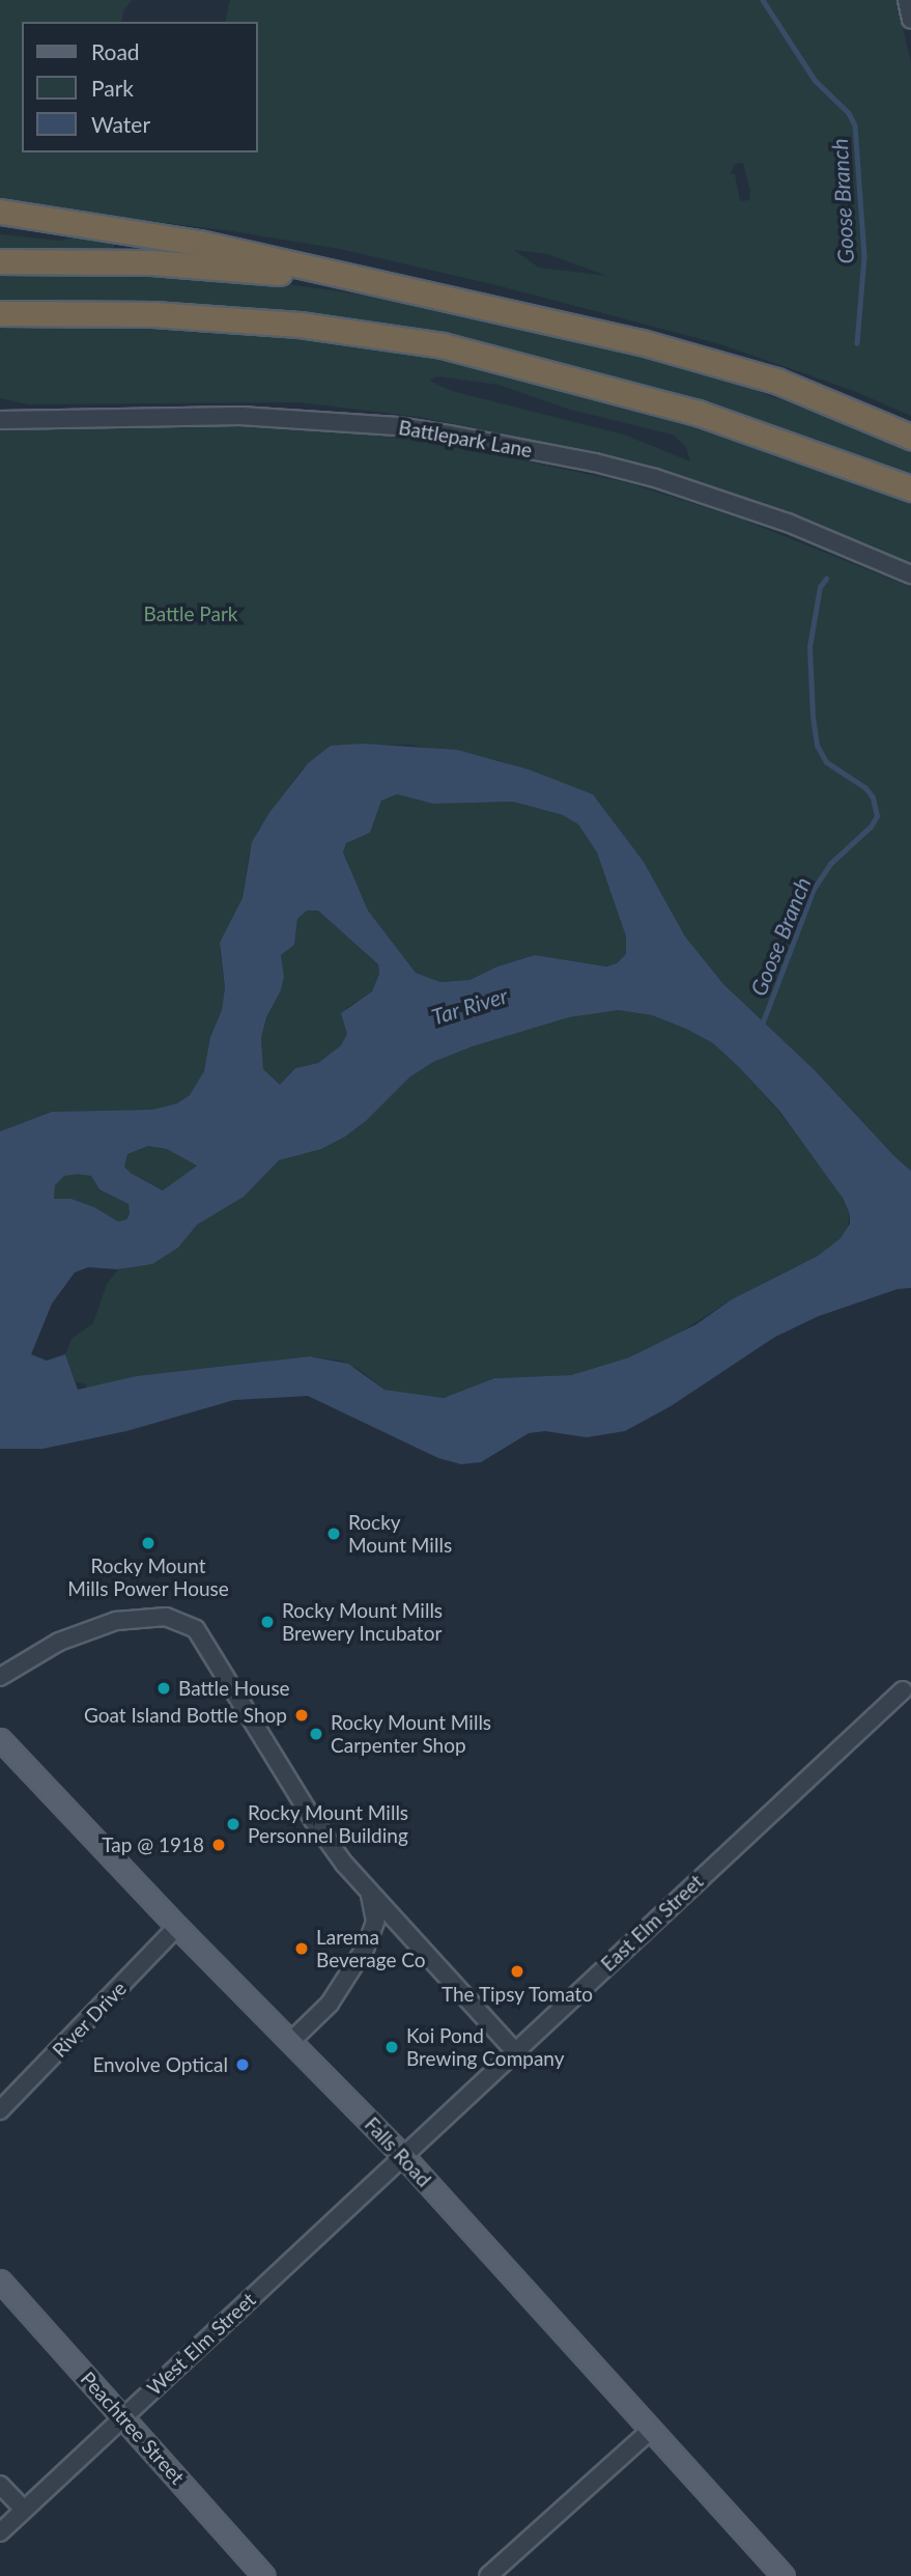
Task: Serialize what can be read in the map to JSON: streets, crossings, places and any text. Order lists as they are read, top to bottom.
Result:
{
  "streets": {
    "main road": ["Falls Road", "Peachtree Street"],
    "street": [
      "Battlepark Lane",
      "East Elm Street",
      "River Drive",
      "West Elm Street"
    ]
  },
  "crossings": [
    ["East Elm Street", "Falls Road"],
    ["East Elm Street", "West Elm Street"],
    ["River Drive", "Falls Road"],
    ["Falls Road", "West Elm Street"],
    ["West Elm Street", "Peachtree Street"]
  ],
  "water": ["Goose Branch", "Tar River"],
  "parks": ["Battle Park"],
  "places": [
    "Rocky Mount Mills",
    "Rocky Mount Mills Power House",
    "Rocky Mount Mills Brewery Incubator",
    "Battle House",
    "Goat Island Bottle Shop",
    "Rocky Mount Mills Carpenter Shop",
    "Rocky Mount Mills Personnel Building",
    "Tap @ 1918",
    "Larema Beverage Co",
    "The Tipsy Tomato",
    "Koi Pond Brewing Company",
    "Envolve Optical"
  ],
  "legend": ["Road", "Park", "Water"]
}
